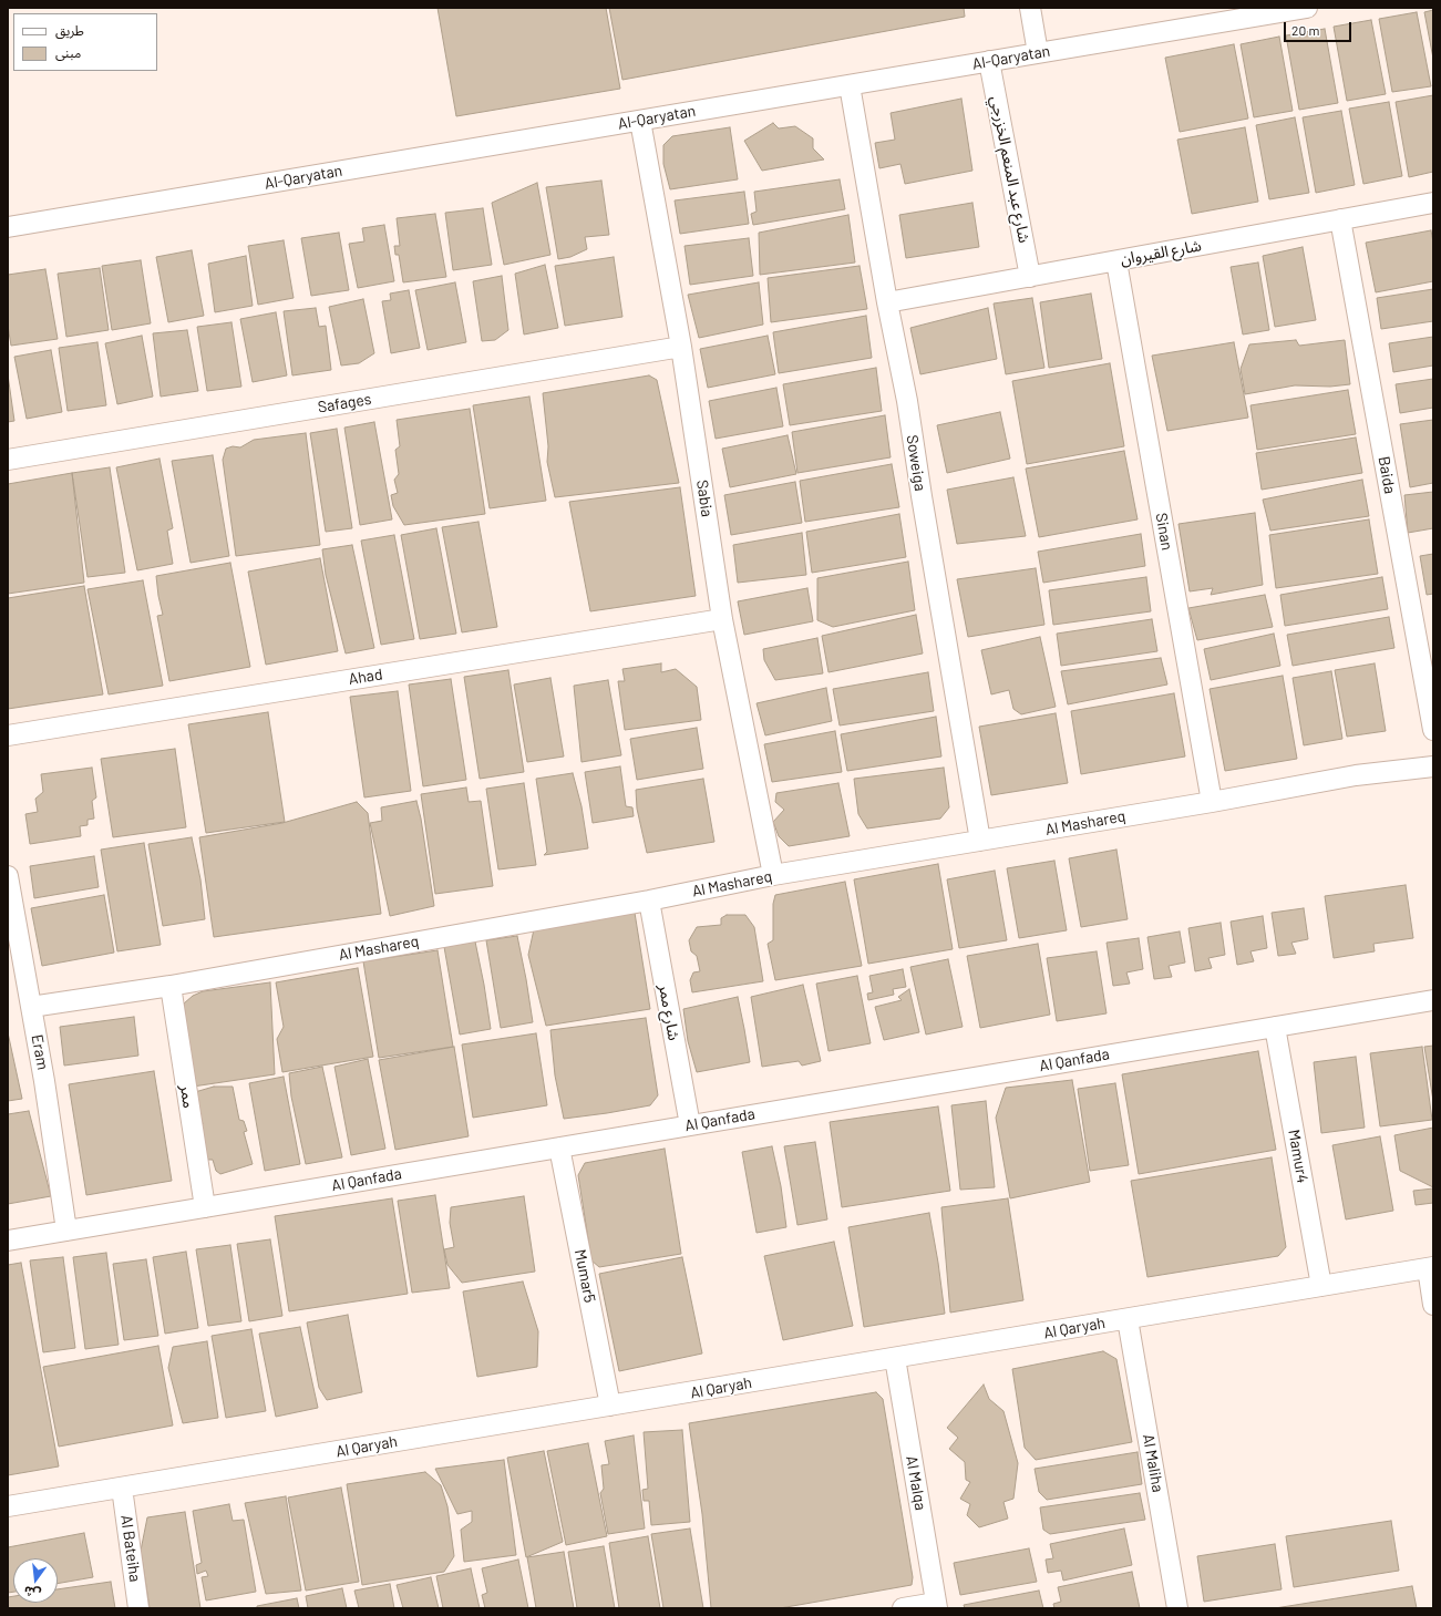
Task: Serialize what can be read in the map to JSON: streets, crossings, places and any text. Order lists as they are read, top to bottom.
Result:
{
  "streets": {
    "street": [
      "Al-Qaryatan",
      "شارع عبد المنعم الخزرجي",
      "شارع القيروان",
      "Safages",
      "Soweiga",
      "Baida",
      "Sabia",
      "Sinan",
      "Ahad",
      "Al Mashareq",
      "شارع ممر",
      "Eram",
      "Al Qanfada",
      "ممر",
      "Mamur4",
      "Mumar5",
      "Al Qaryah",
      "Al Maliha",
      "Al Malqa",
      "Al Bateiha"
    ]
  },
  "crossings": [
    ["Al-Qaryatan", "شارع عبد المنعم الخزرجي"],
    ["Al-Qaryatan", "Soweiga"],
    ["Al-Qaryatan", "Sabia"],
    ["شارع عبد المنعم الخزرجي", "شارع القيروان"],
    ["شارع القيروان", "Soweiga"],
    ["شارع القيروان", "Baida"],
    ["شارع القيروان", "Sinan"],
    ["Safages", "Sabia"],
    ["Soweiga", "Al Mashareq"],
    ["Sabia", "Ahad"],
    ["Sabia", "Al Mashareq"],
    ["Sinan", "Al Mashareq"],
    ["Al Mashareq", "شارع ممر"],
    ["Al Mashareq", "Eram"],
    ["Al Mashareq", "ممر"],
    ["شارع ممر", "Al Qanfada"],
    ["Eram", "Al Qanfada"],
    ["Al Qanfada", "ممر"],
    ["Al Qanfada", "Mamur4"],
    ["Al Qanfada", "Mumar5"],
    ["Mamur4", "Al Qaryah"],
    ["Mumar5", "Al Qaryah"],
    ["Al Qaryah", "Al Maliha"],
    ["Al Qaryah", "Al Malqa"],
    ["Al Qaryah", "Al Bateiha"]
  ],
  "legend": ["طريق", "مبنى"],
  "scale_bar": "20 m",
  "north": "bottom"
}
